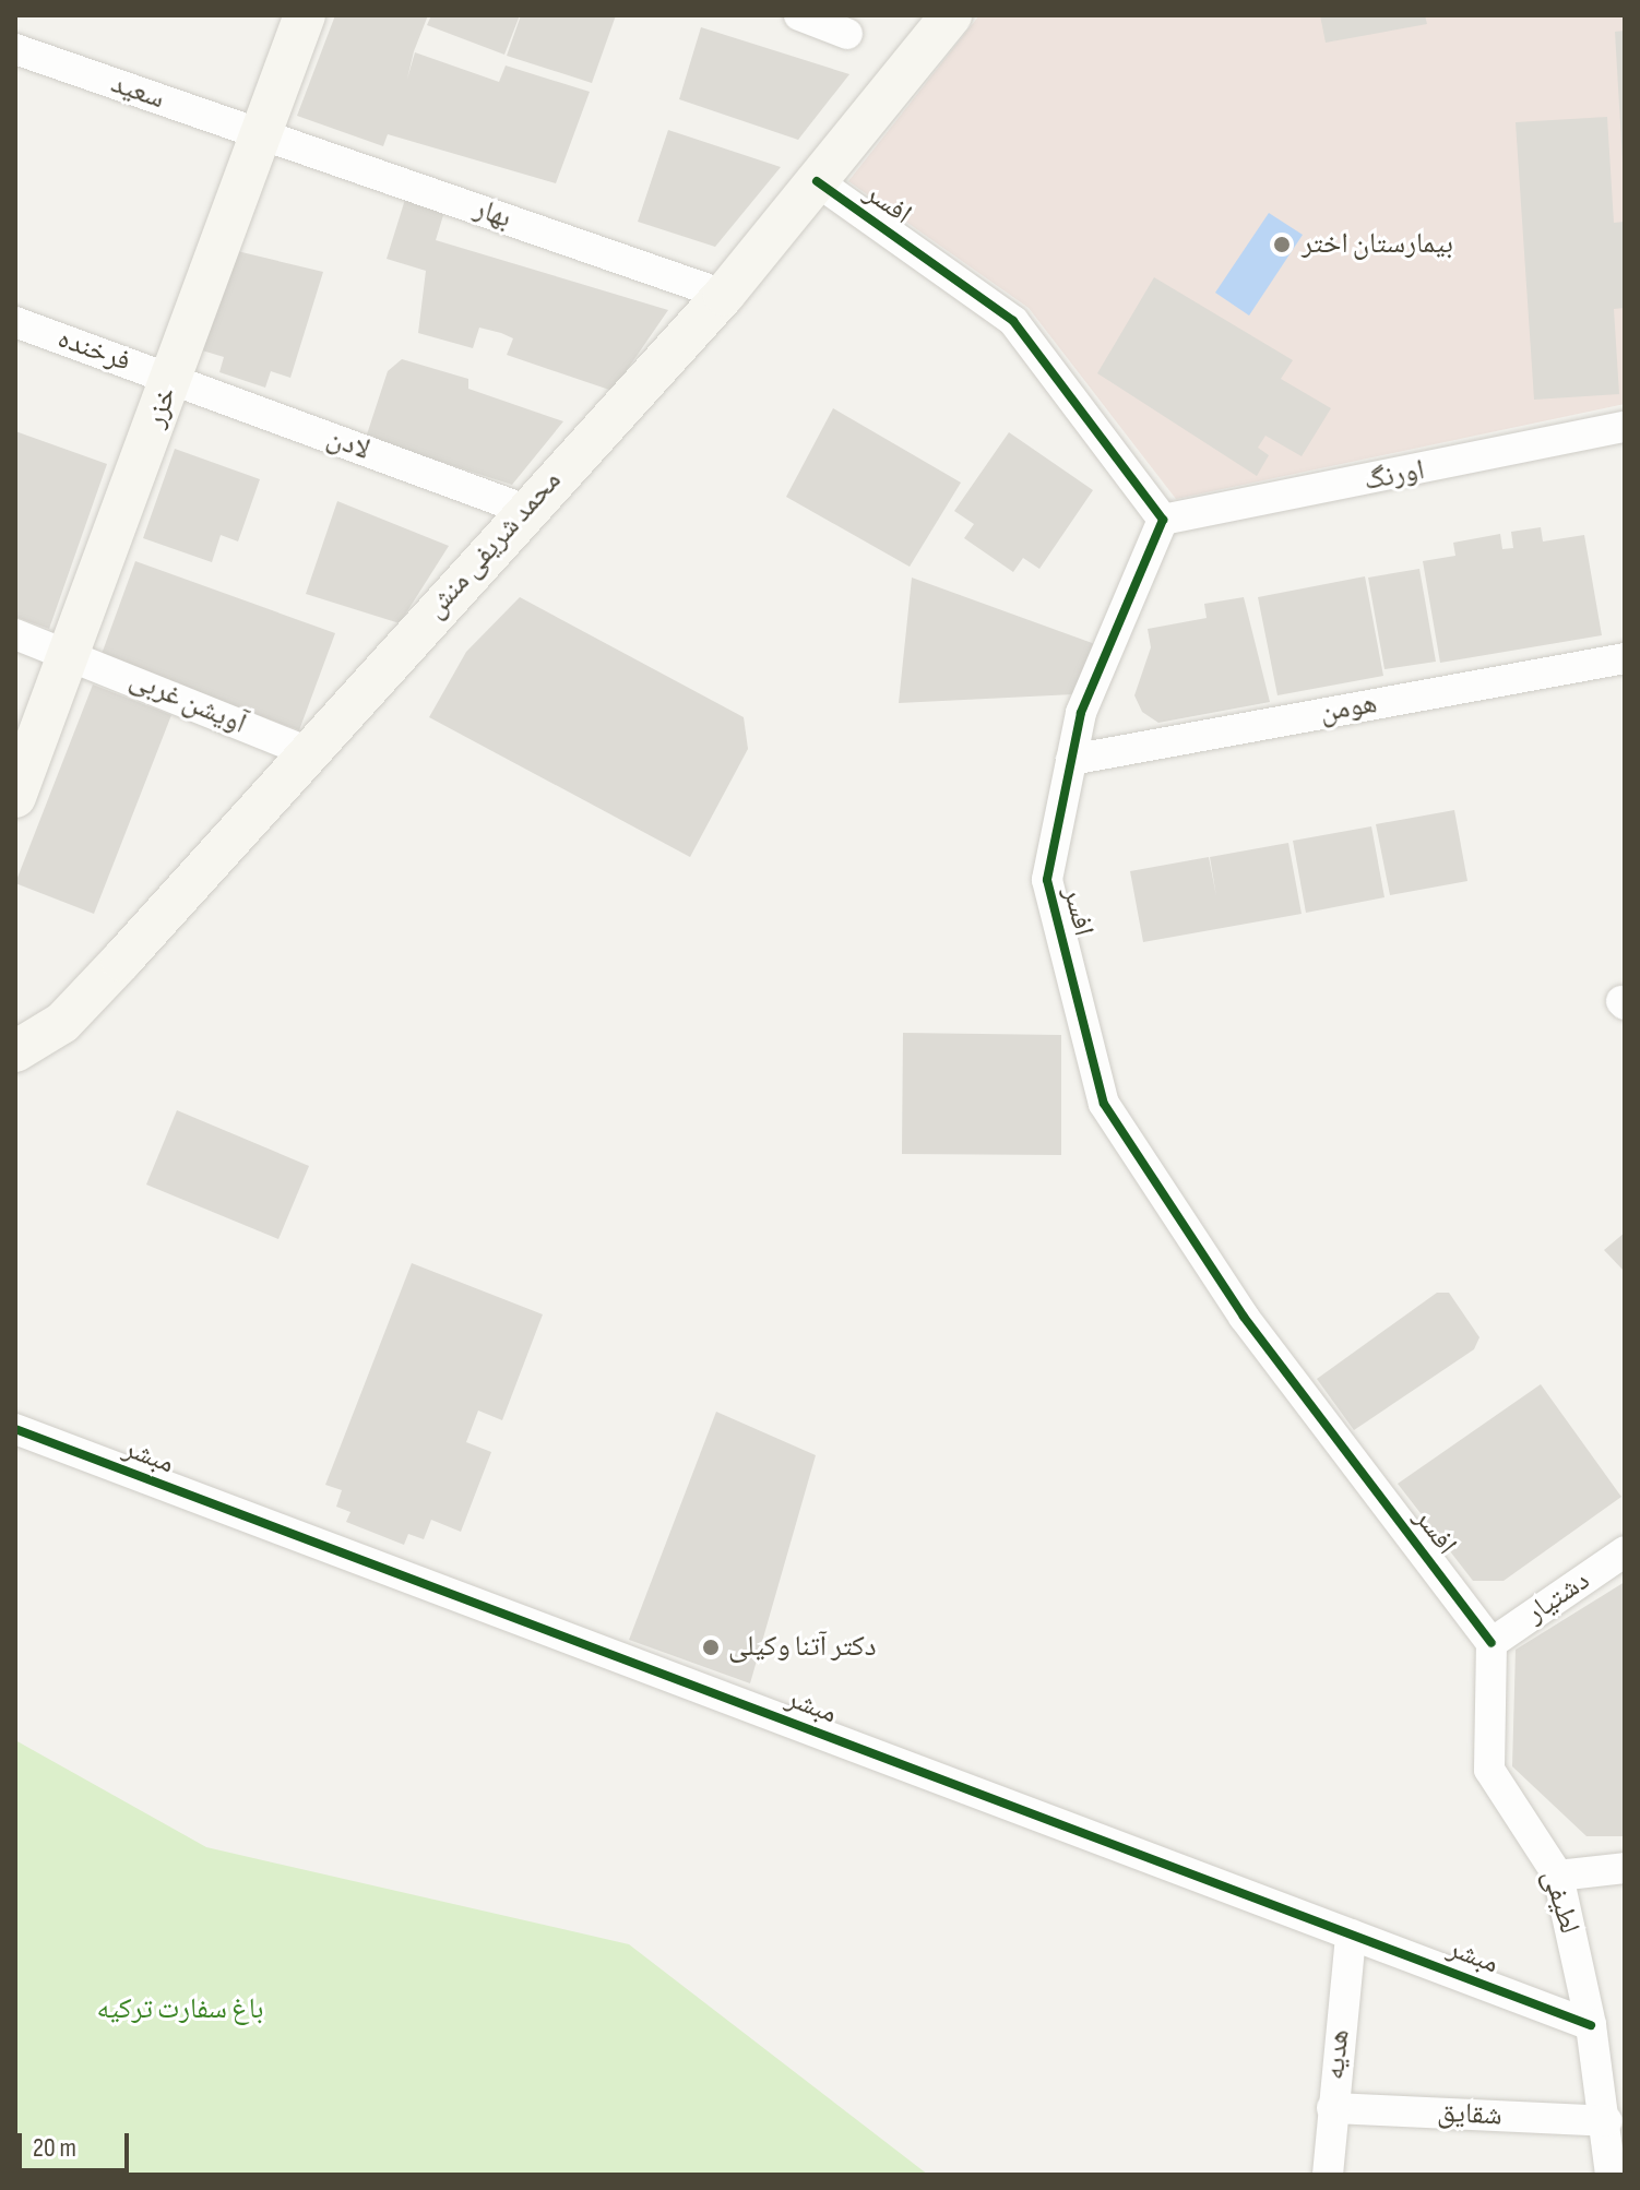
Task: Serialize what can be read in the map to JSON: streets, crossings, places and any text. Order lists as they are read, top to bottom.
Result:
{
  "streets": {
    "street": [
      "سعید",
      "افسر",
      "بهار",
      "فرخنده",
      "خزر",
      "لادن",
      "اورنگ",
      "محمد شریفی منش",
      "آویشن غربی",
      "هومن",
      "مبشر",
      "دشتیار",
      "لطیفی",
      "هدیه",
      "شقایق"
    ]
  },
  "crossings": [
    ["سعید", "بهار"],
    ["سعید", "خزر"],
    ["افسر", "اورنگ"],
    ["افسر", "محمد شریفی منش"],
    ["افسر", "هومن"],
    ["افسر", "دشتیار"],
    ["افسر", "لطیفی"],
    ["بهار", "خزر"],
    ["بهار", "محمد شریفی منش"],
    ["فرخنده", "خزر"],
    ["فرخنده", "لادن"],
    ["خزر", "لادن"],
    ["خزر", "آویشن غربی"],
    ["لادن", "محمد شریفی منش"],
    ["محمد شریفی منش", "آویشن غربی"],
    ["مبشر", "لطیفی"],
    ["مبشر", "هدیه"],
    ["دشتیار", "لطیفی"],
    ["لطیفی", "شقایق"],
    ["هدیه", "شقایق"]
  ],
  "parks": ["باغ سفارت ترکیه"],
  "places": ["بیمارستان اختر", "دکتر آتنا وکیلی"],
  "scale_bar": "20 m"
}
